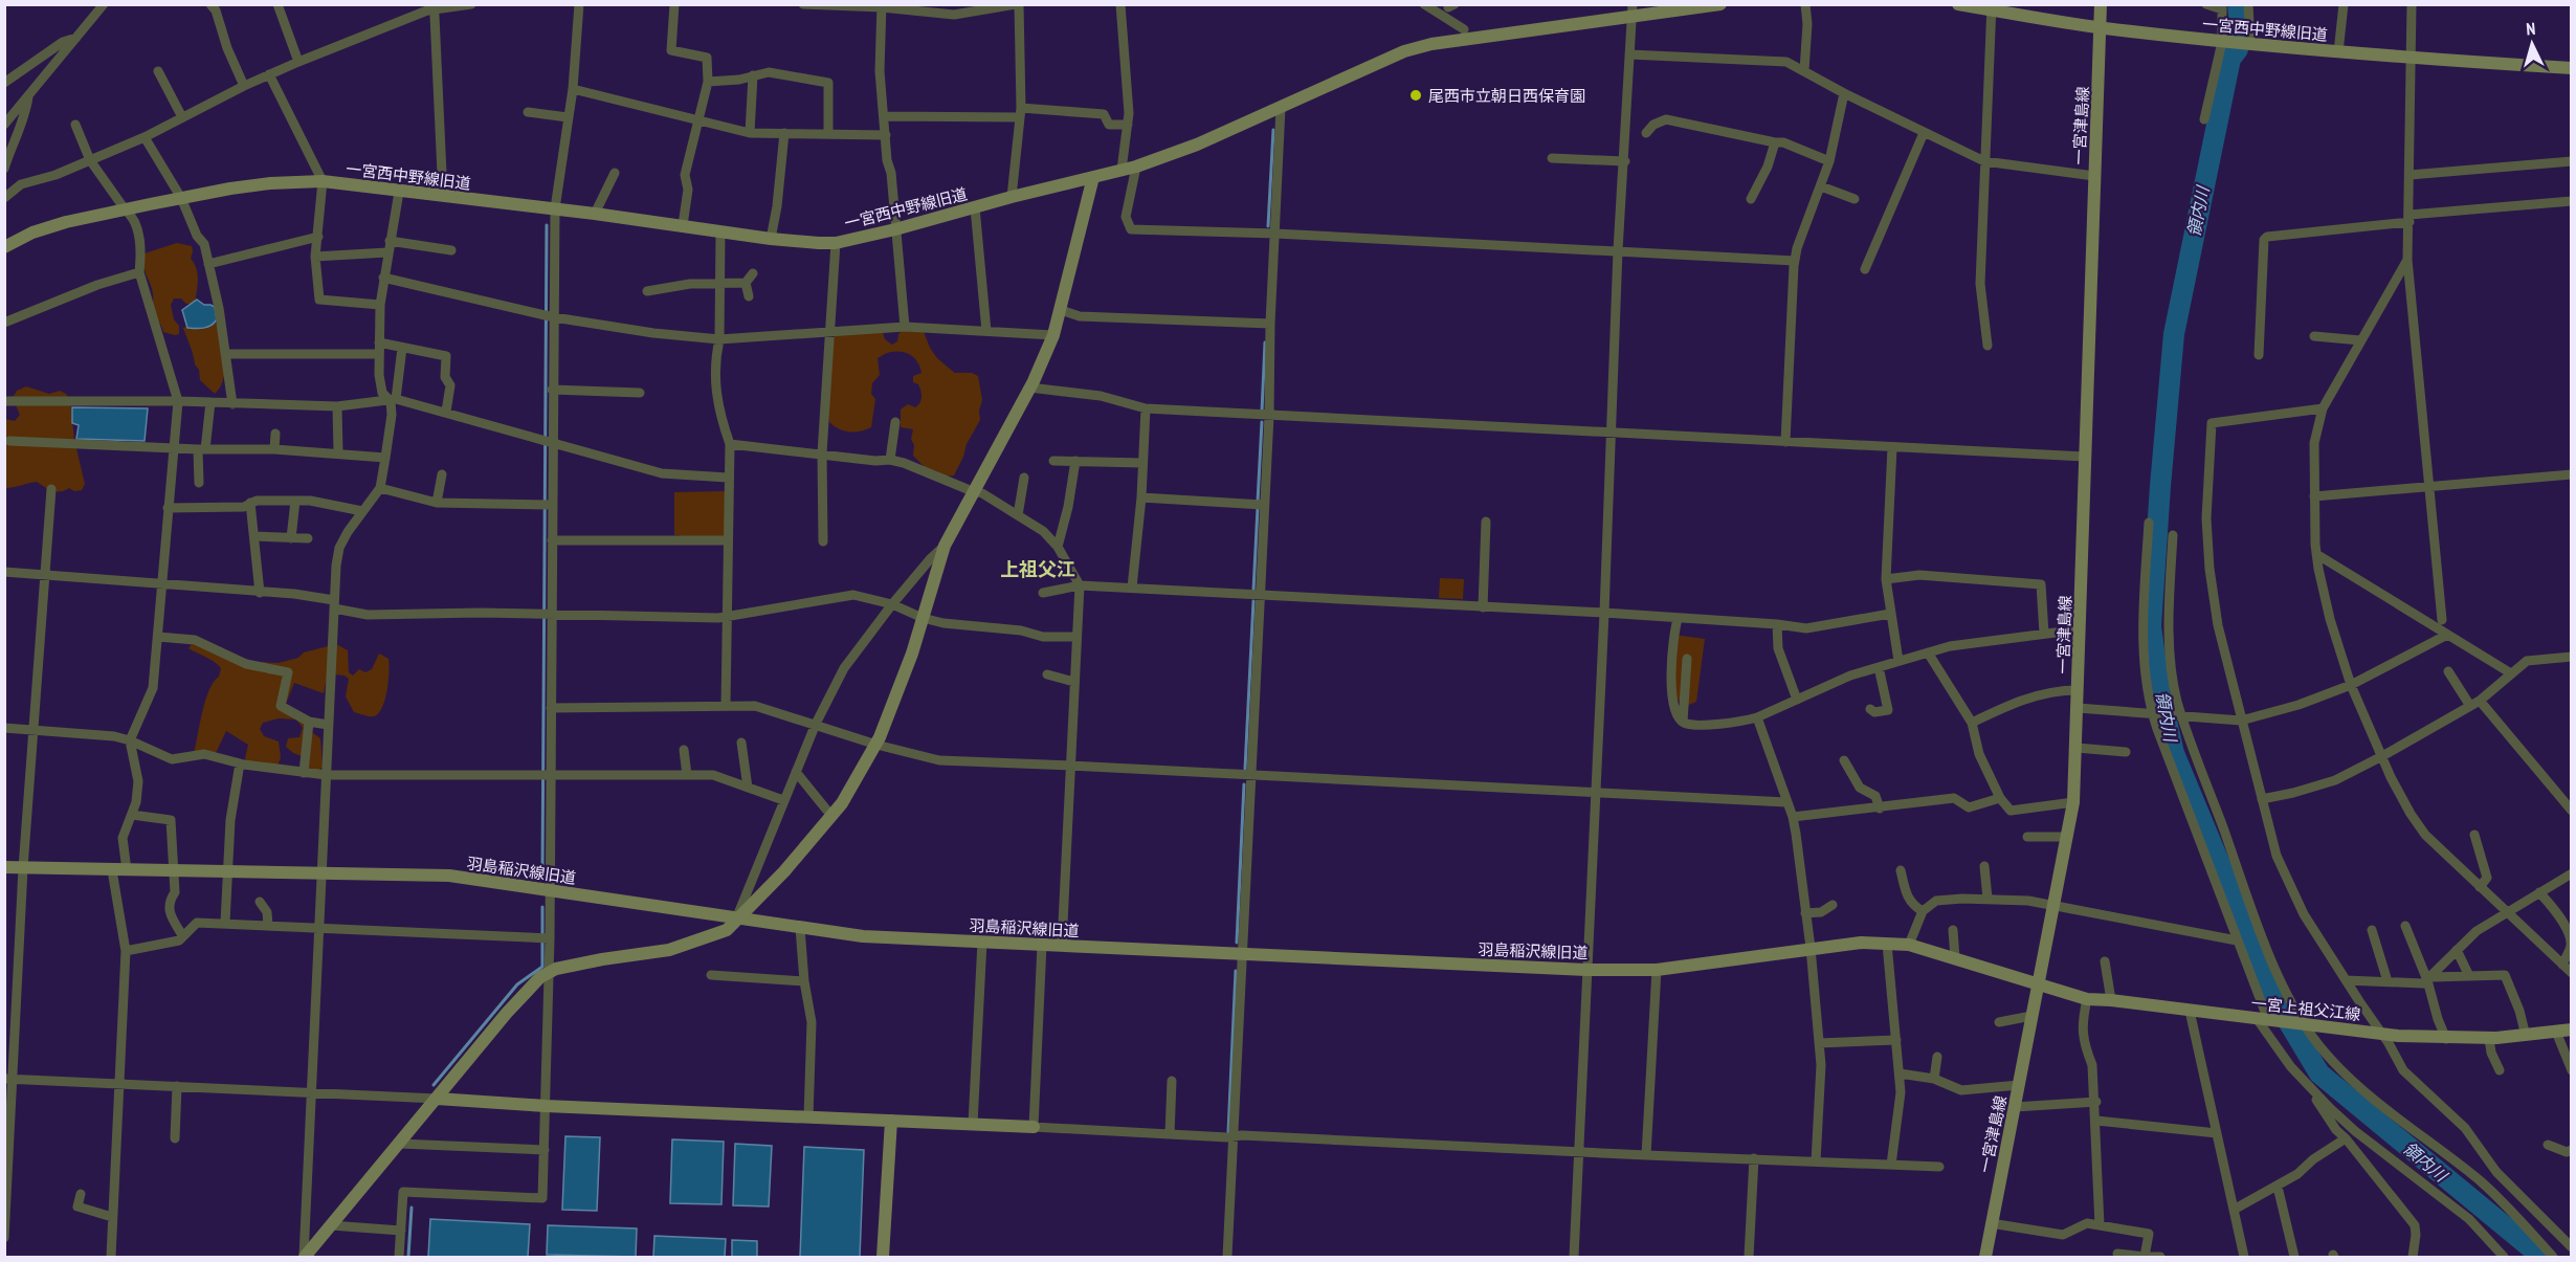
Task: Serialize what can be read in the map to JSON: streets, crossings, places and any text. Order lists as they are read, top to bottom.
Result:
{
  "streets": {
    "street": [
      "一宮西中野線旧道",
      "一宮津島線",
      "羽島稲沢線旧道",
      "一宮上祖父江線"
    ]
  },
  "crossings": [
    ["一宮西中野線旧道", "一宮津島線"],
    ["一宮津島線", "羽島稲沢線旧道"],
    ["一宮津島線", "一宮上祖父江線"],
    ["羽島稲沢線旧道", "一宮上祖父江線"]
  ],
  "districts": ["上祖父江"],
  "water": ["領内川"],
  "places": ["尾西市立朝日西保育園"],
  "north": "top"
}
